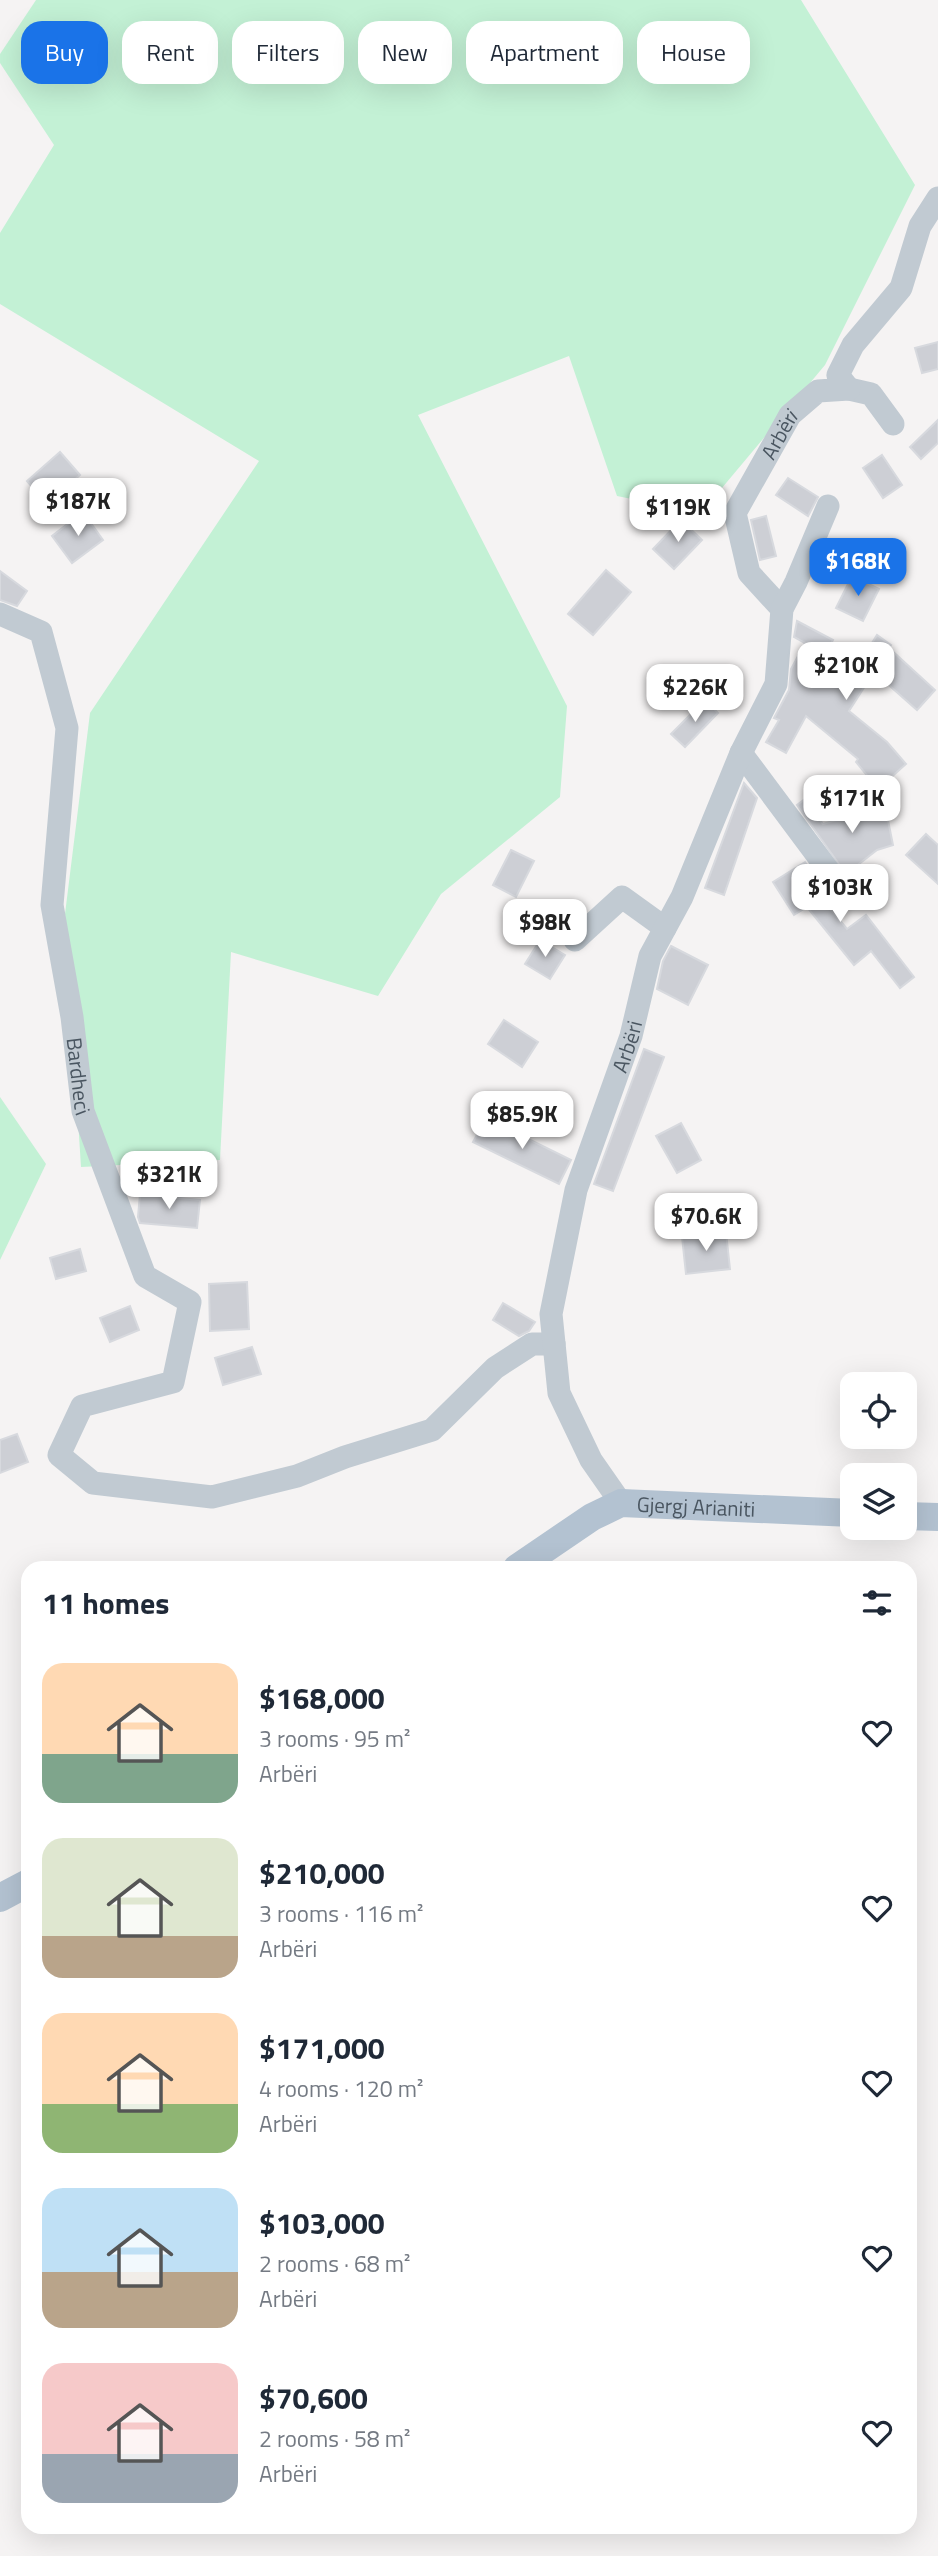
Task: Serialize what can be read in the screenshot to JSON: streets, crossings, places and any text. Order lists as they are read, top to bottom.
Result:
{
  "streets": {
    "main road": ["Gjergj Arianiti"],
    "street": ["Arbëri", "Bardheci"]
  },
  "crossings": [
    ["Arbëri", "Bardheci"],
    ["Arbëri", "Gjergj Arianiti"]
  ],
  "page": {
    "chip": [
      "Buy",
      "Rent",
      "Filters",
      "New",
      "Apartment",
      "House"
    ],
    "price": [
      "$187K",
      "$119K",
      "$168K",
      "$210K",
      "$226K",
      "$171K",
      "$103K",
      "$98K",
      "$85.9K",
      "$321K",
      "$70.6K"
    ],
    "heading": "11 homes",
    "list": [
      {
        "name": "$168,000",
        "note": "3 rooms · 95 m² · Arbëri"
      },
      {
        "name": "$210,000",
        "note": "3 rooms · 116 m² · Arbëri"
      },
      {
        "name": "$171,000",
        "note": "4 rooms · 120 m² · Arbëri"
      },
      {
        "name": "$103,000",
        "note": "2 rooms · 68 m² · Arbëri"
      },
      {
        "name": "$70,600",
        "note": "2 rooms · 58 m² · Arbëri"
      }
    ]
  }
}
